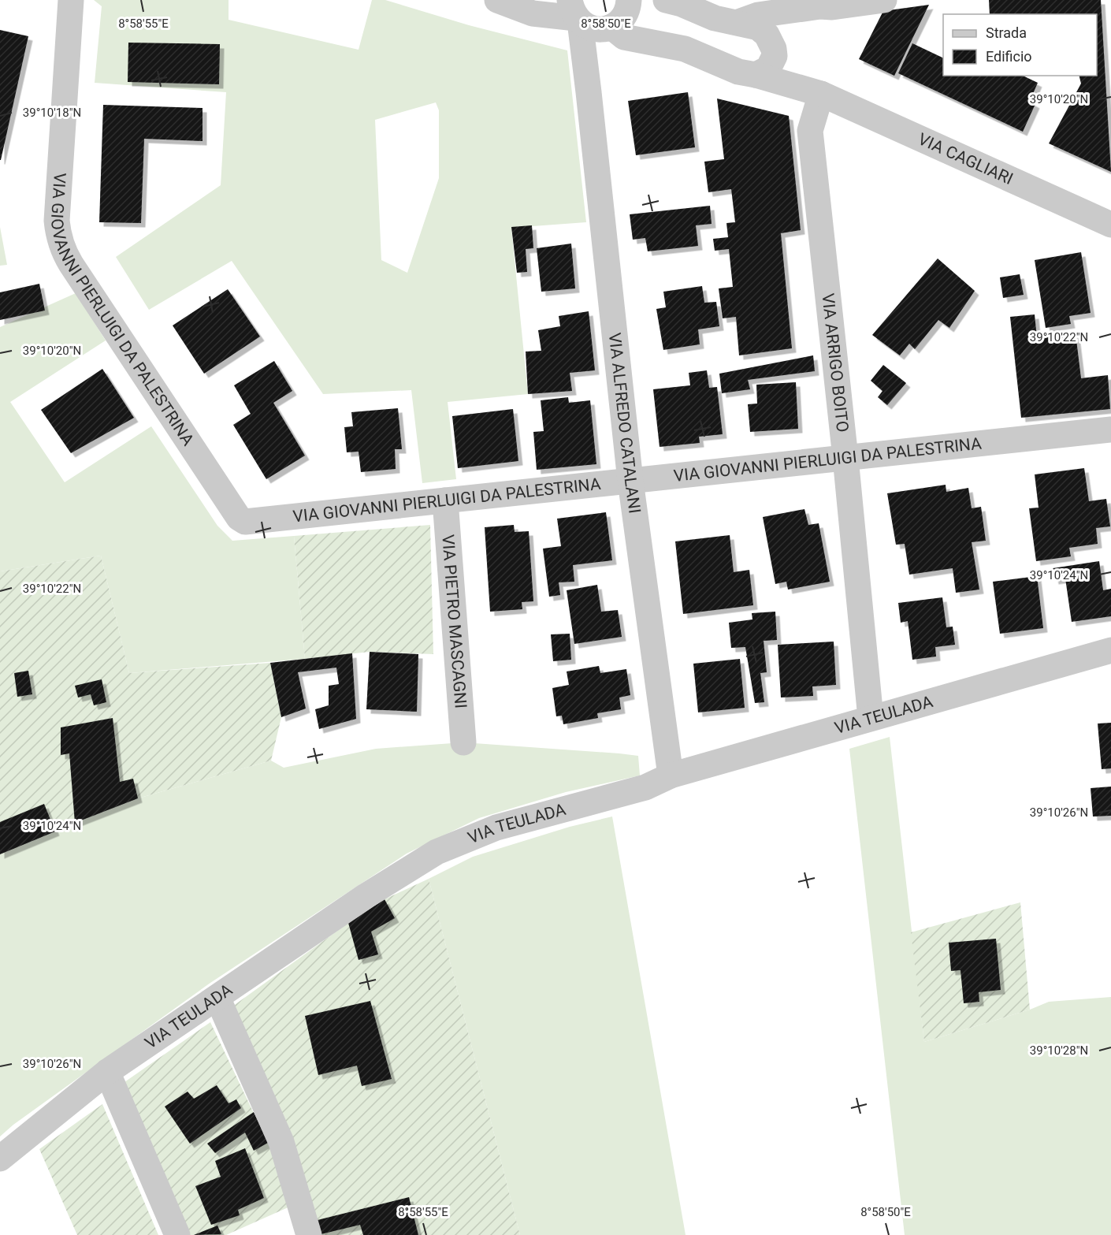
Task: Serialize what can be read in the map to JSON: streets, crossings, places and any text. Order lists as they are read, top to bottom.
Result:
{
  "streets": {
    "street": [
      "VIA CAGLIARI",
      "VIA GIOVANNI PIERLUIGI DA PALESTRINA",
      "VIA ARRIGO BOITO",
      "VIA ALFREDO CATALANI",
      "VIA PIETRO MASCAGNI",
      "VIA TEULADA"
    ]
  },
  "crossings": [
    ["VIA CAGLIARI", "VIA ARRIGO BOITO"],
    ["VIA CAGLIARI", "VIA ALFREDO CATALANI"],
    ["VIA GIOVANNI PIERLUIGI DA PALESTRINA", "VIA ARRIGO BOITO"],
    ["VIA GIOVANNI PIERLUIGI DA PALESTRINA", "VIA ALFREDO CATALANI"],
    ["VIA GIOVANNI PIERLUIGI DA PALESTRINA", "VIA PIETRO MASCAGNI"],
    ["VIA ARRIGO BOITO", "VIA TEULADA"],
    ["VIA ALFREDO CATALANI", "VIA TEULADA"]
  ],
  "legend": ["Strada", "Edificio"],
  "coordinates": [
    "8°58'55\"E",
    "8°58'50\"E",
    "39°10'20\"N",
    "39°10'18\"N",
    "39°10'22\"N",
    "39°10'24\"N",
    "39°10'26\"N",
    "39°10'28\"N"
  ]
}
